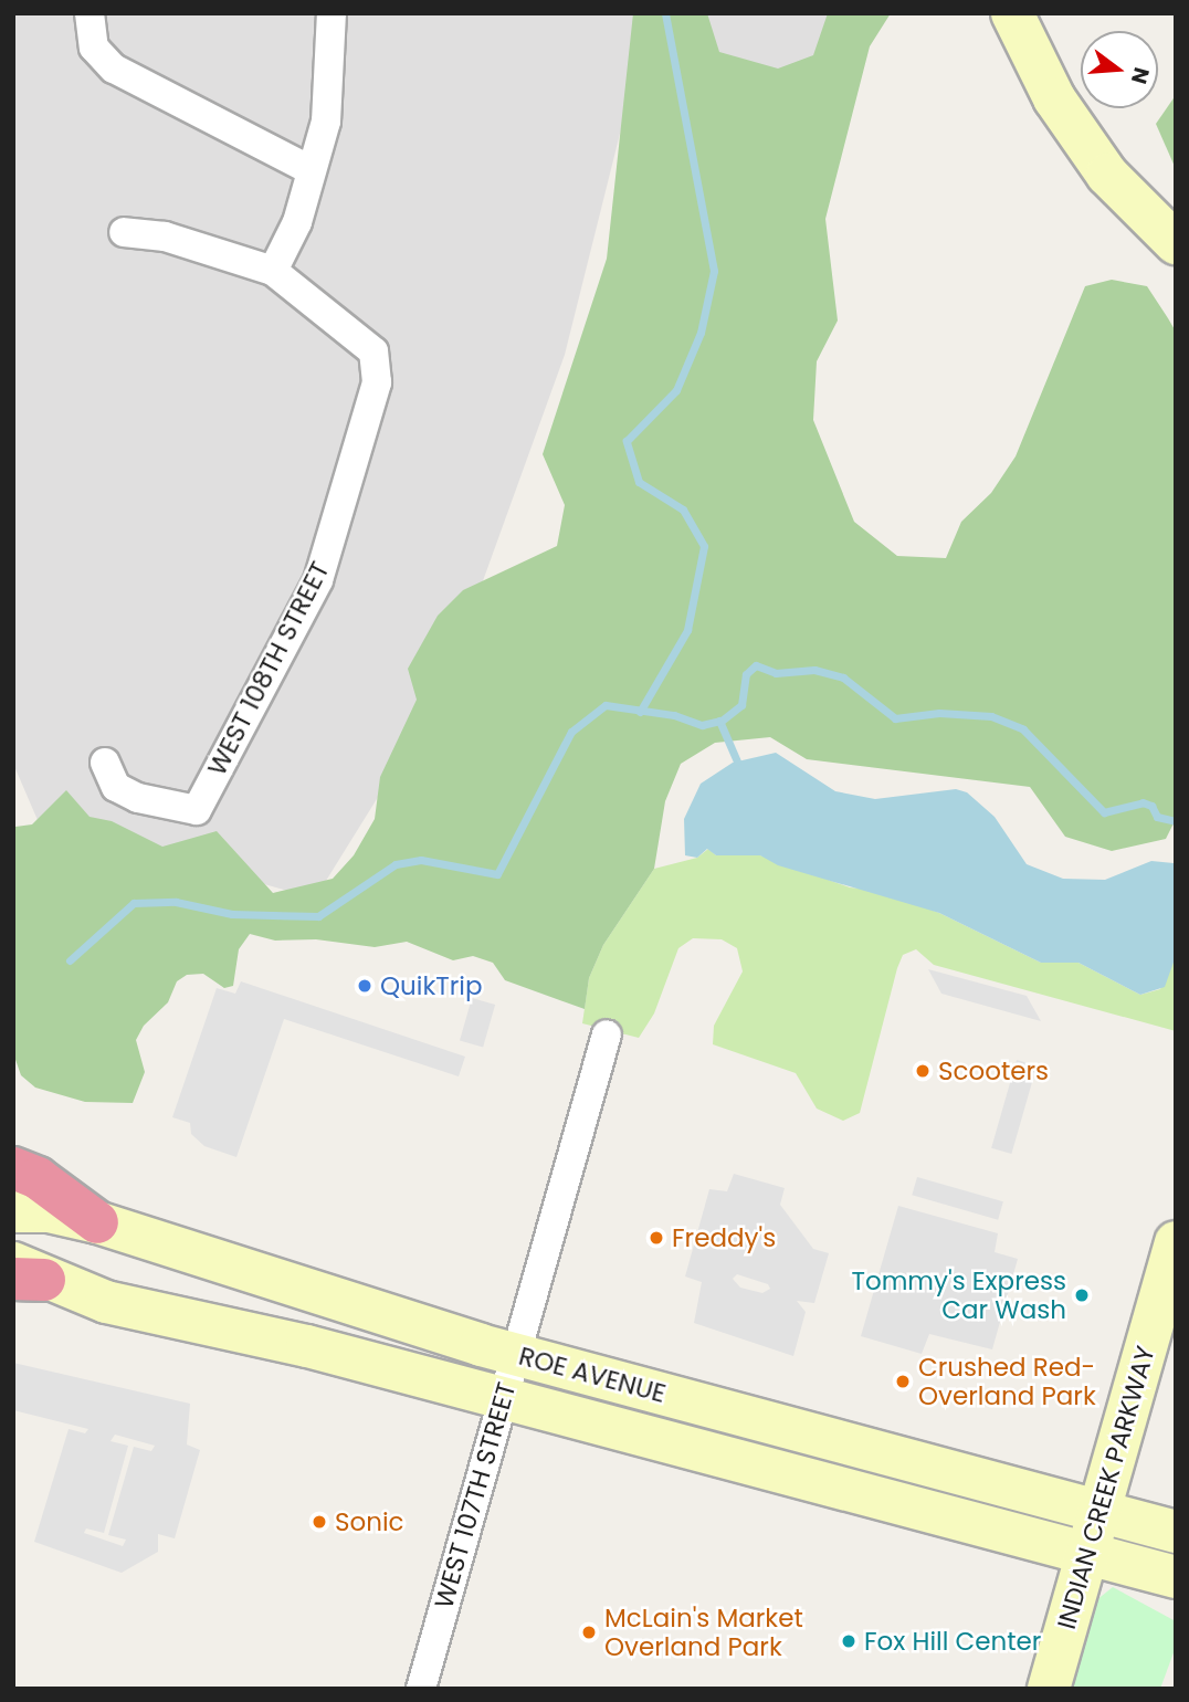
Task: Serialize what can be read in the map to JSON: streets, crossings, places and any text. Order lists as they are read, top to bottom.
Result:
{
  "streets": {
    "main road": ["ROE AVENUE", "INDIAN CREEK PARKWAY"],
    "street": ["WEST 108TH STREET", "WEST 107TH STREET"]
  },
  "crossings": [
    ["ROE AVENUE", "INDIAN CREEK PARKWAY"],
    ["ROE AVENUE", "WEST 107TH STREET"]
  ],
  "places": [
    "QuikTrip",
    "Scooters",
    "Freddy's",
    "Tommy's Express Car Wash",
    "Crushed Red- Overland Park",
    "Sonic",
    "McLain's Market Overland Park",
    "Fox Hill Center"
  ],
  "north": "right"
}
